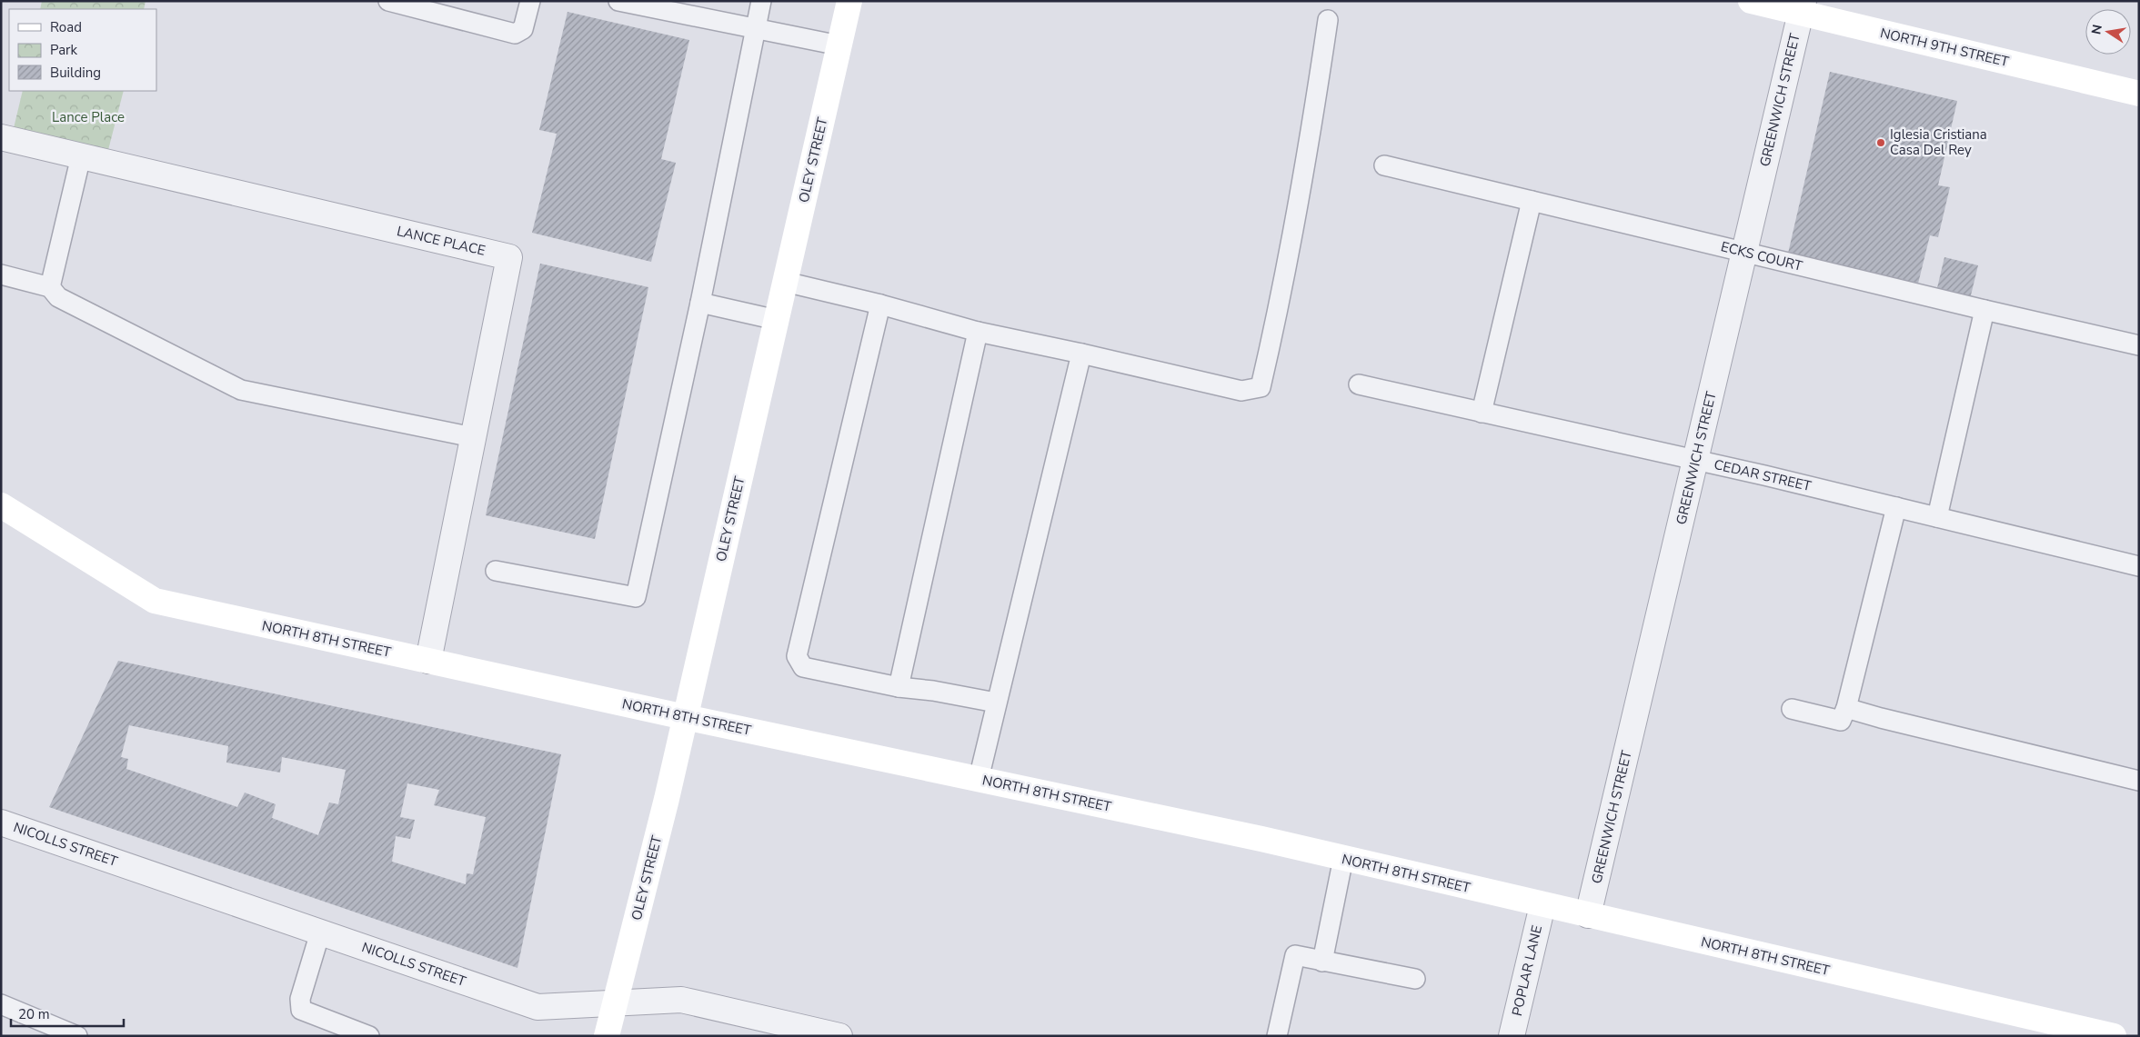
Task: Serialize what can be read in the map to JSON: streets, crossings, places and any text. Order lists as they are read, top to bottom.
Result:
{
  "streets": {
    "main road": ["NORTH 9TH STREET", "OLEY STREET", "NORTH 8TH STREET"],
    "street": [
      "GREENWICH STREET",
      "LANCE PLACE",
      "NICOLLS STREET",
      "POPLAR LANE"
    ],
    "lane": ["ECKS COURT", "CEDAR STREET"]
  },
  "crossings": [
    ["NORTH 9TH STREET", "GREENWICH STREET"],
    ["GREENWICH STREET", "ECKS COURT"],
    ["GREENWICH STREET", "CEDAR STREET"],
    ["GREENWICH STREET", "NORTH 8TH STREET"],
    ["OLEY STREET", "NORTH 8TH STREET"],
    ["OLEY STREET", "NICOLLS STREET"],
    ["NORTH 8TH STREET", "POPLAR LANE"]
  ],
  "parks": ["Lance Place"],
  "places": ["Iglesia Cristiana Casa Del Rey"],
  "legend": ["Road", "Park", "Building"],
  "scale_bar": "20 m",
  "north": "left"
}
